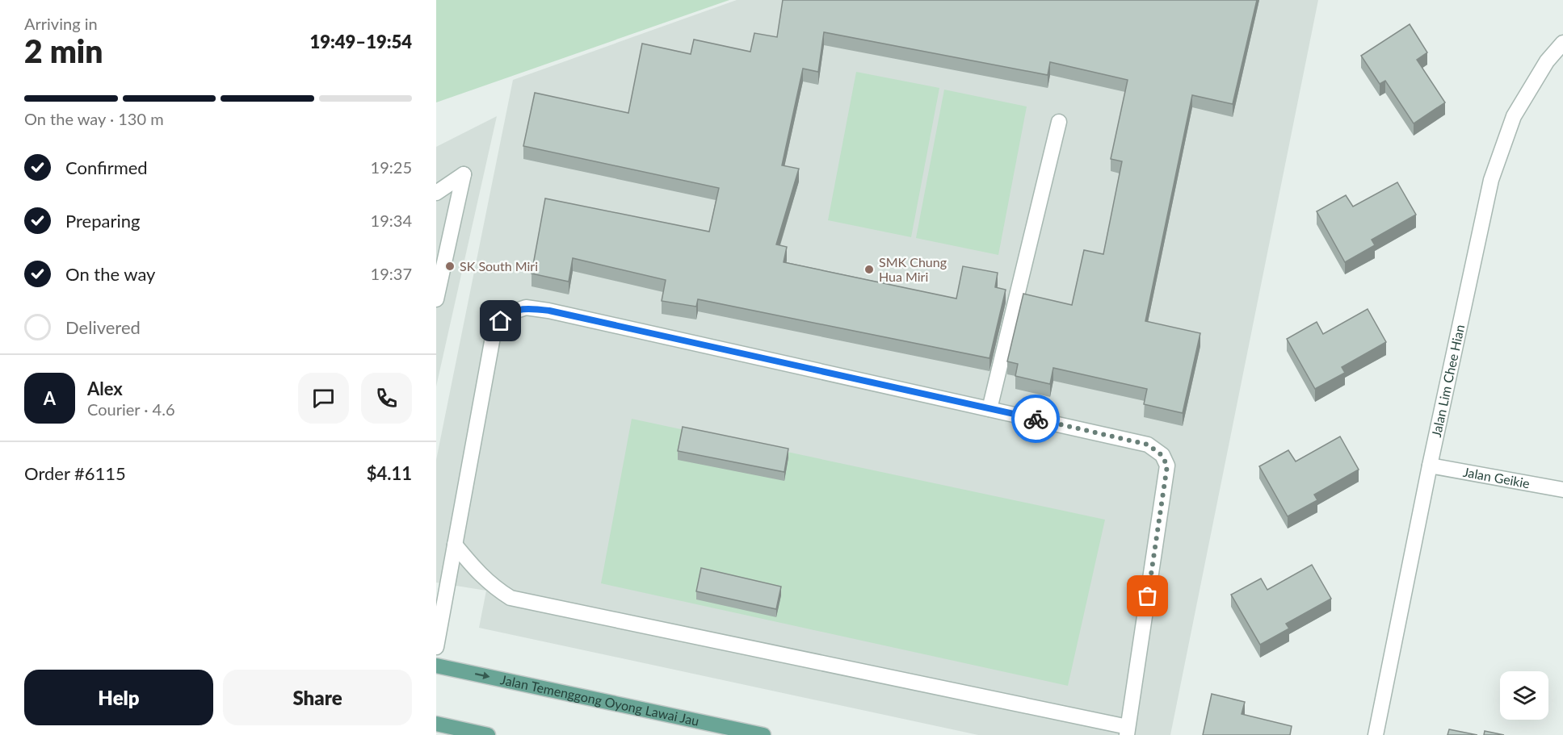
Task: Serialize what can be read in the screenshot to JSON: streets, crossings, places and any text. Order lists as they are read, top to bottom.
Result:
{
  "streets": {
    "main road": ["Jalan Temenggong Oyong Lawai Jau"],
    "street": ["Jalan Lim Chee Hian", "Jalan Geikie"]
  },
  "crossings": [
    ["Jalan Lim Chee Hian", "Jalan Geikie"]
  ],
  "one_way": ["Jalan Temenggong Oyong Lawai Jau"],
  "places": ["SK South Miri", "SMK Chung Hua Miri"],
  "page": {
    "heading": ["2 min", "Arriving in", "19:49–19:54"],
    "panel": [
      "Alex",
      "Courier · 4.6",
      "Order #6115",
      "$4.11"
    ],
    "bar": "On the way · 130 m",
    "list": [
      ["Confirmed", "19:25"],
      ["Preparing", "19:34"],
      ["On the way", "19:37"],
      "Delivered"
    ],
    "round": "A",
    "buttons": ["Help", "Share"]
  }
}
